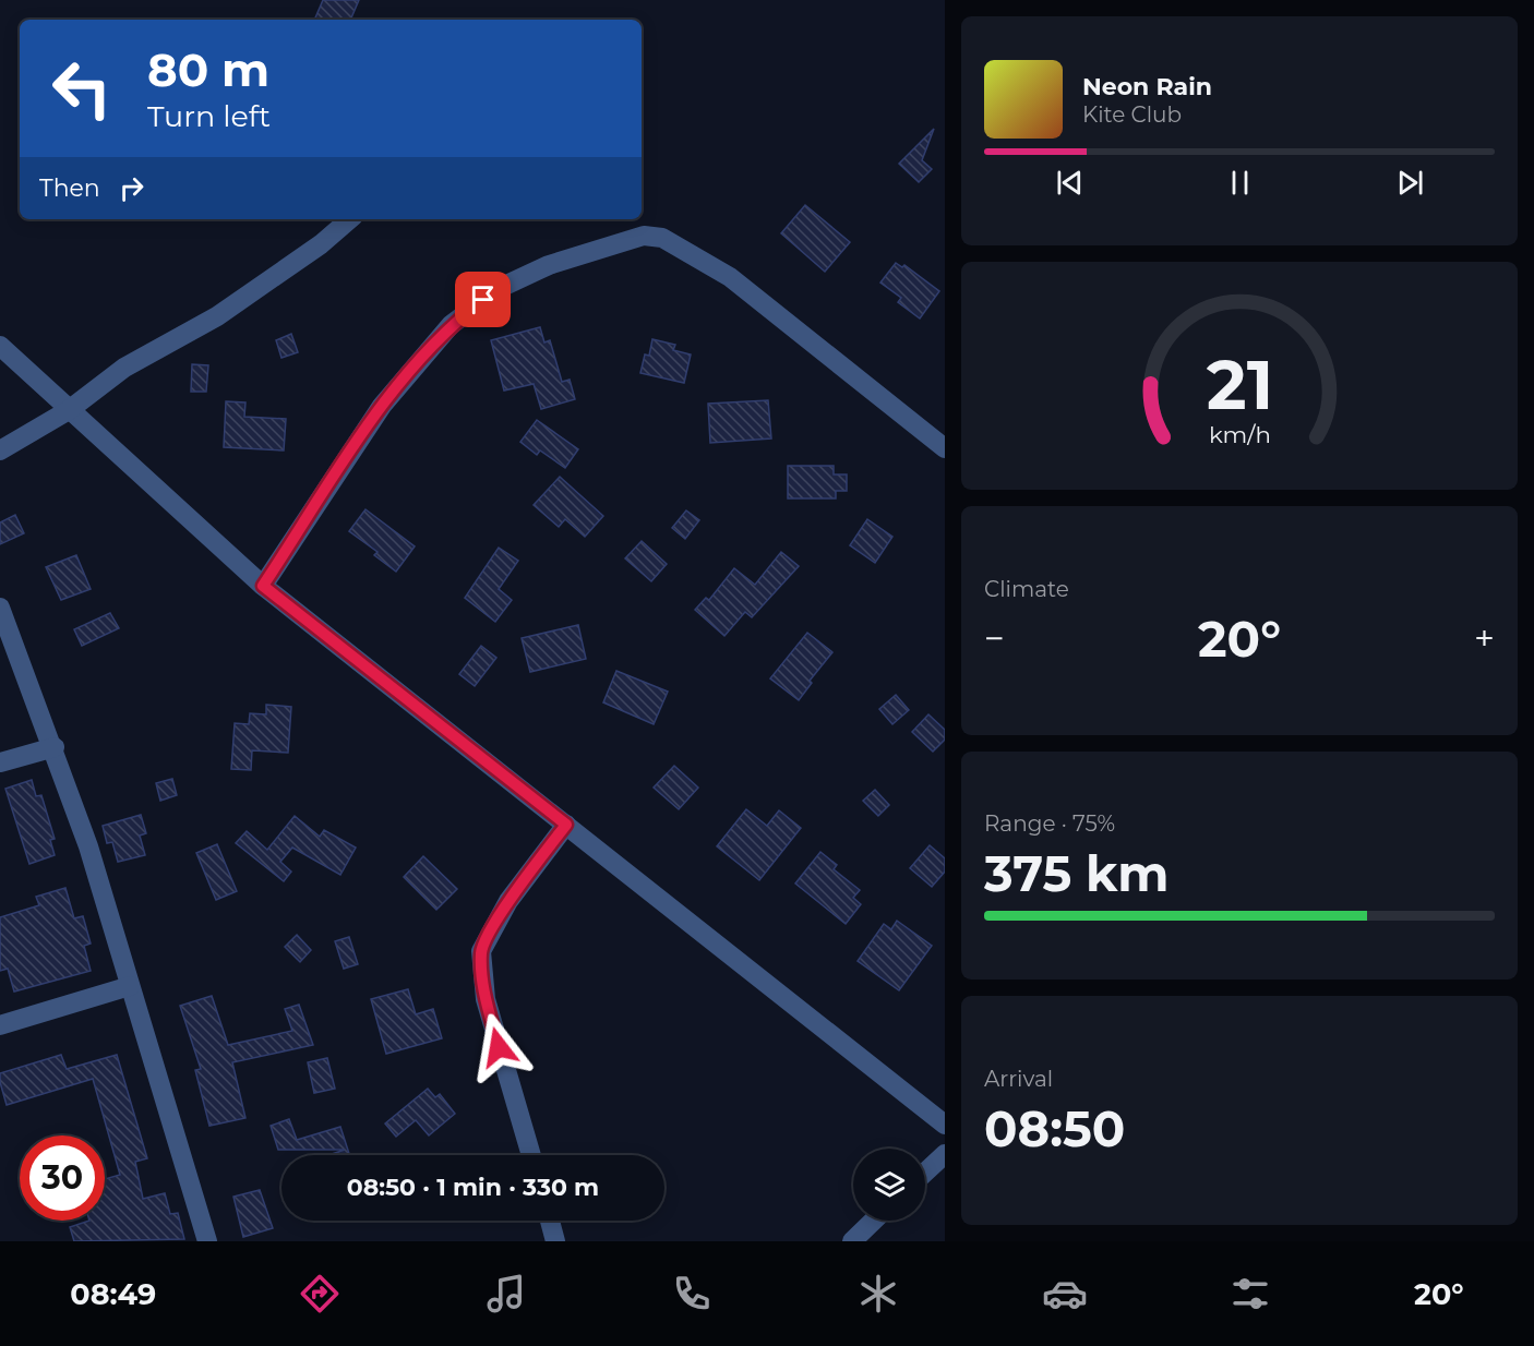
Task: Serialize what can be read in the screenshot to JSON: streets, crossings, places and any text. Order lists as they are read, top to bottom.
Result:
{
  "page": {
    "turn": ["80 m", "Turn left"],
    "song": ["Neon Rain", "Kite Club"],
    "then": "Then",
    "tile": [
      "Climate",
      ["Range · 75%", "375 km"],
      ["Arrival", "08:50"]
    ],
    "heat": ["−", "20°", "+"],
    "limit": "30",
    "trip": "08:50 · 1 min · 330 m",
    "tabs": ["08:49", "20°"],
    "gauge": ["21", "km/h"]
  }
}
